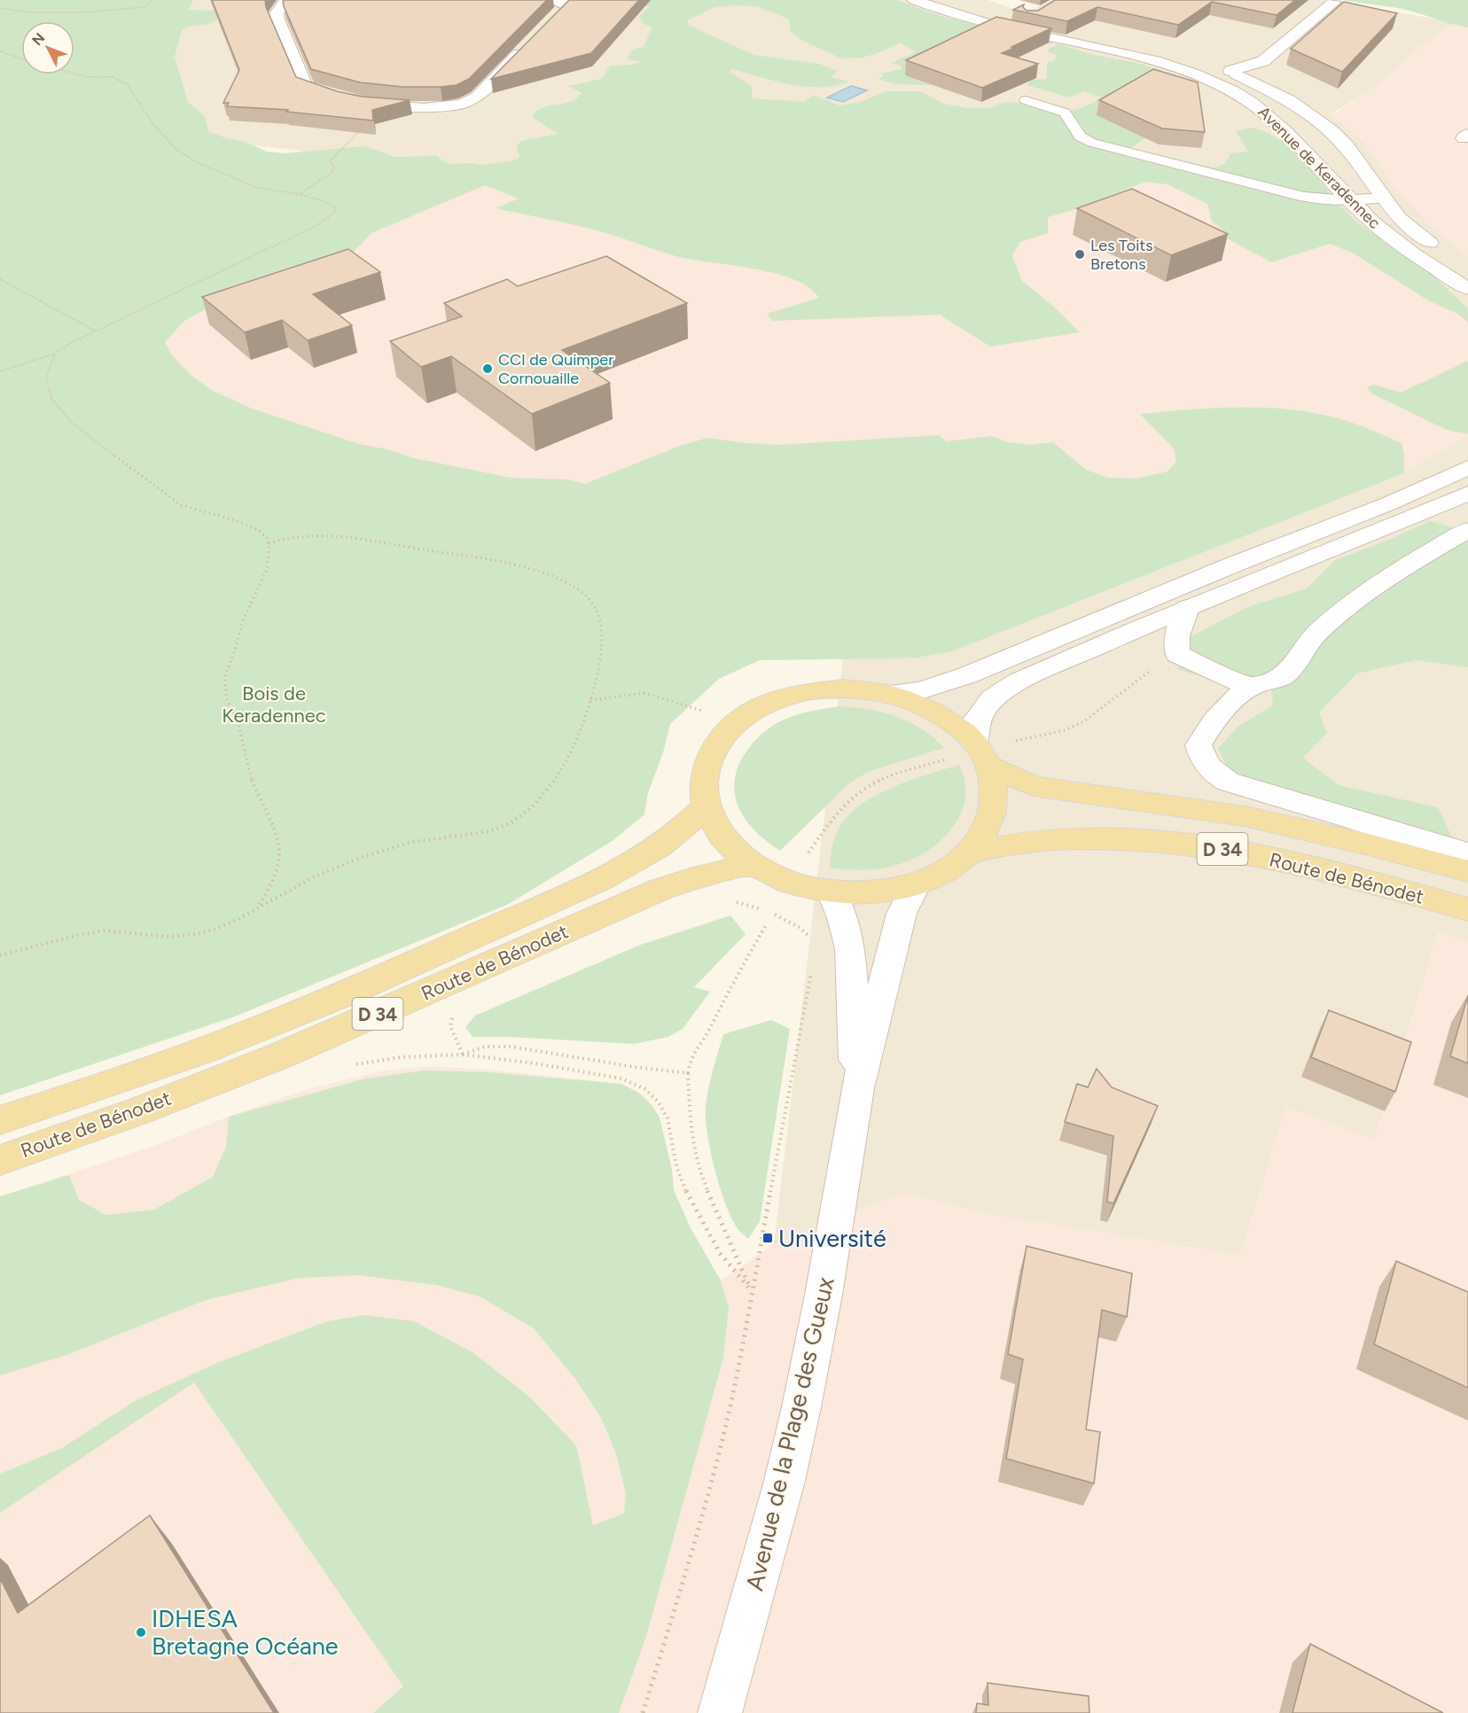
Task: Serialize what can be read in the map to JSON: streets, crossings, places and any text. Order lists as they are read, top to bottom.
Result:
{
  "streets": {
    "main road": ["D 34", "Route de Bénodet"],
    "street": ["Avenue de Keradennec", "Avenue de la Plage des Gueux"]
  },
  "parks": ["Bois de Keradennec"],
  "places": {
    "other": ["Les Toits Bretons", "CCI de Quimper Cornouaille", "IDHESA Bretagne Océane"],
    "transit": ["Université"]
  },
  "north": "top left"
}
